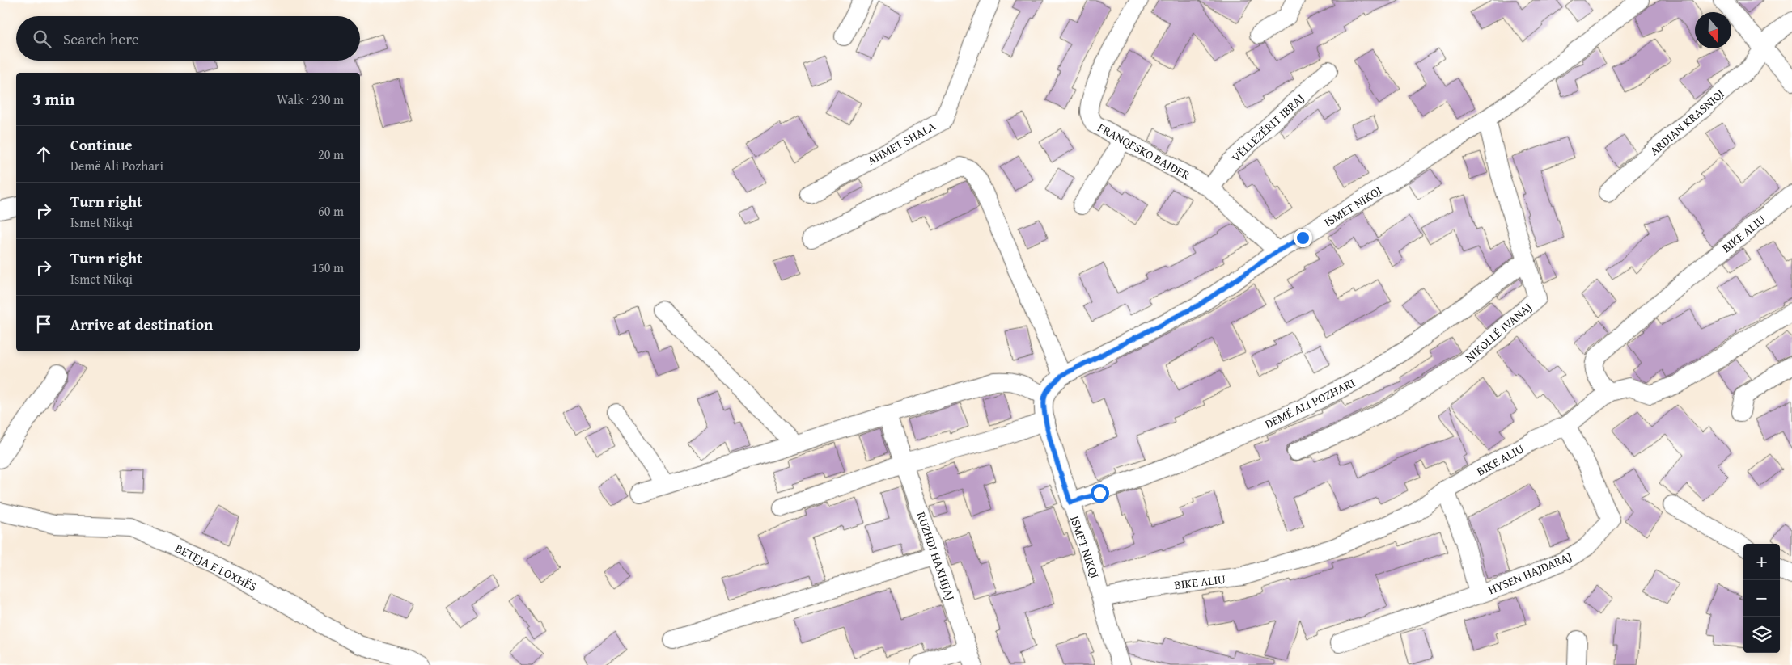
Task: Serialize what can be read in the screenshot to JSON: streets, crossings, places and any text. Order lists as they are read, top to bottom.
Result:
{
  "streets": {
    "street": [
      "ARDIAN KRASNIQI",
      "VËLLEZËRIT IBRAJ",
      "AHMET SHALA",
      "FRANQESKO BAJDER",
      "ISMET NIKQI",
      "BIKE ALIU",
      "NIKOLLË IVANAJ",
      "DEMË ALI POZHARI",
      "RUZHDI HAXHIJAJ",
      "BETEJA E LOXHËS",
      "HYSEN HAJDARAJ"
    ]
  },
  "crossings": [
    ["VËLLEZËRIT IBRAJ", "FRANQESKO BAJDER"],
    ["FRANQESKO BAJDER", "ISMET NIKQI"],
    ["ISMET NIKQI", "BIKE ALIU"],
    ["ISMET NIKQI", "NIKOLLË IVANAJ"],
    ["ISMET NIKQI", "DEMË ALI POZHARI"],
    ["BIKE ALIU", "HYSEN HAJDARAJ"],
    ["NIKOLLË IVANAJ", "DEMË ALI POZHARI"]
  ],
  "north": "bottom",
  "page": {
    "search": "Search here",
    "heading": ["3 min", "Walk · 230 m"],
    "list": [
      ["Continue", "Demë Ali Pozhari", "20 m"],
      ["Turn right", "Ismet Nikqi", "60 m"],
      ["Turn right", "Ismet Nikqi", "150 m"],
      "Arrive at destination"
    ],
    "map_buttons": ["+", "−"]
  }
}
